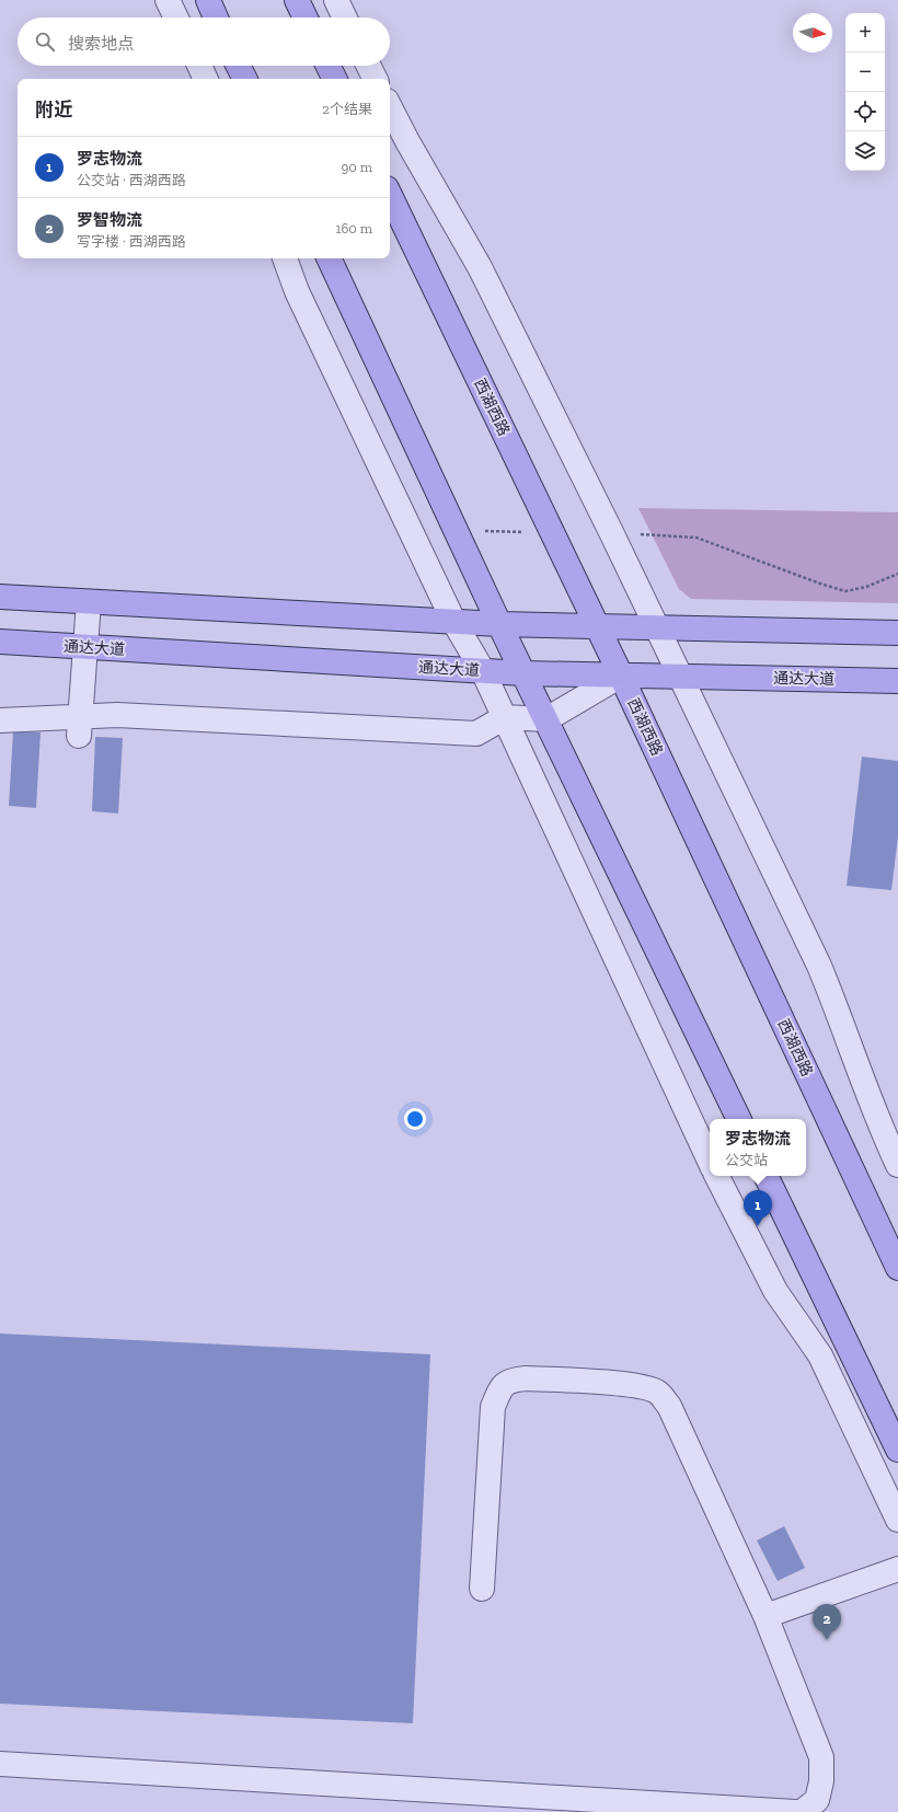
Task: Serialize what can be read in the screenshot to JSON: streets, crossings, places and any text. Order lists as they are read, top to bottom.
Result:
{
  "streets": {
    "main road": ["西湖西路", "通达大道"]
  },
  "crossings": [
    ["西湖西路", "通达大道"]
  ],
  "north": "right",
  "page": {
    "map_buttons": ["+", "−"],
    "search": "搜索地点",
    "heading": ["附近", "2个结果"],
    "list": [
      {
        "mark": "1",
        "name": "罗志物流",
        "note": "公交站 · 西湖西路",
        "value": "90 m"
      },
      {
        "mark": "2",
        "name": "罗智物流",
        "note": "写字楼 · 西湖西路",
        "value": "160 m"
      }
    ],
    "popup": ["罗志物流", "公交站"],
    "pins": ["1", "2"]
  }
}
